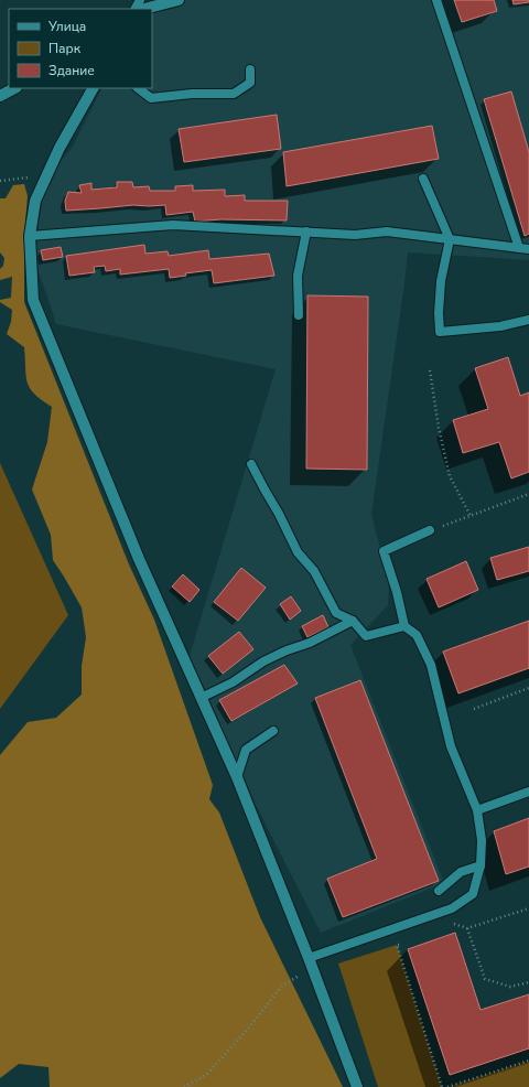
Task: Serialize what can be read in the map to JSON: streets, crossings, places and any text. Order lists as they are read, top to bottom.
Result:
{
  "legend": ["Улица", "Парк", "Здание"]
}
